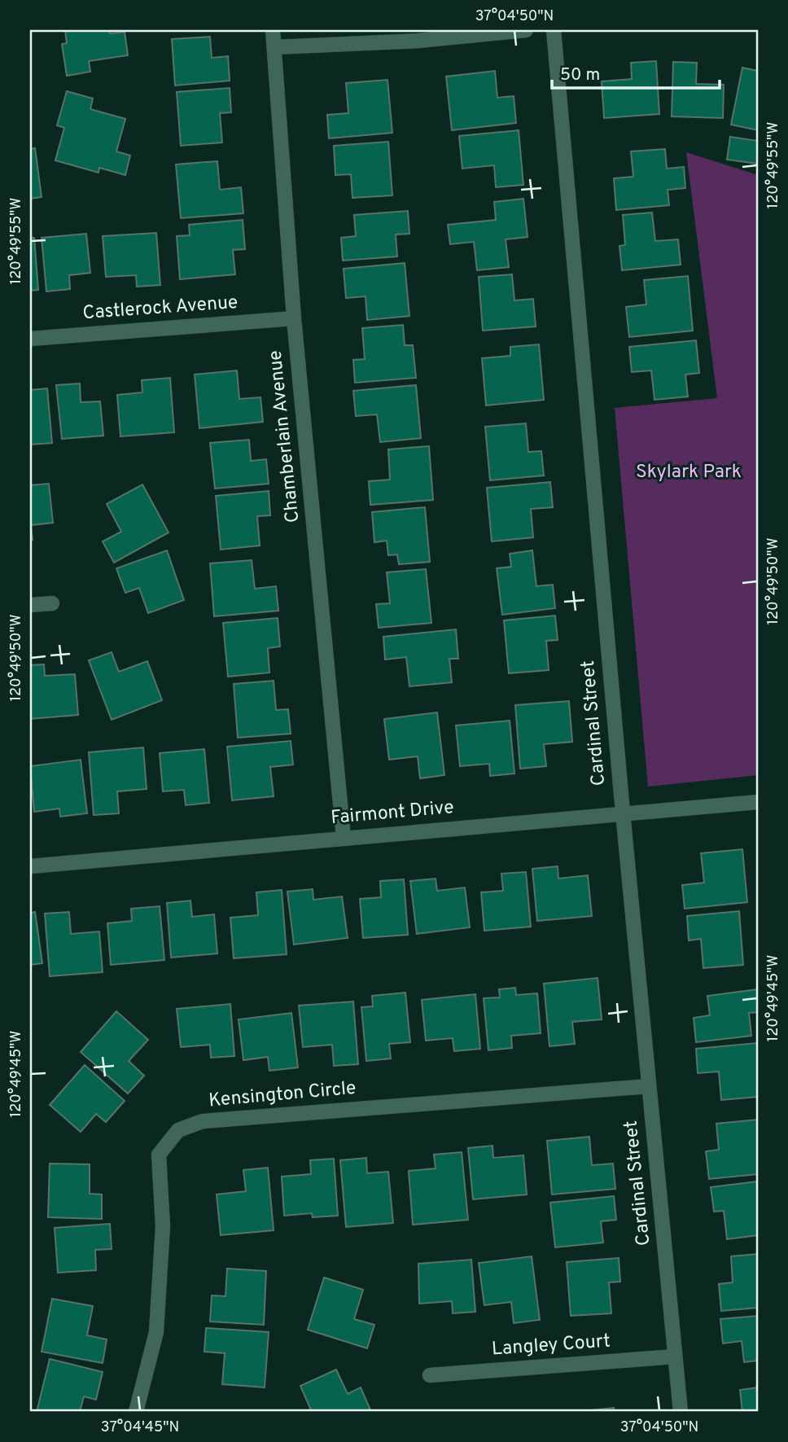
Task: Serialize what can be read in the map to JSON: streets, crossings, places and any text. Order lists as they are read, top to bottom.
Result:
{
  "streets": {
    "street": [
      "Castlerock Avenue",
      "Chamberlain Avenue",
      "Cardinal Street",
      "Fairmont Drive",
      "Kensington Circle",
      "Langley Court"
    ]
  },
  "crossings": [
    ["Castlerock Avenue", "Chamberlain Avenue"],
    ["Chamberlain Avenue", "Fairmont Drive"],
    ["Cardinal Street", "Fairmont Drive"],
    ["Cardinal Street", "Kensington Circle"],
    ["Cardinal Street", "Langley Court"]
  ],
  "parks": ["Skylark Park"],
  "scale_bar": "50 m",
  "coordinates": [
    "37°04'50\"N",
    "120°49'55\"W",
    "120°49'50\"W",
    "120°49'45\"W",
    "37°04'45\"N"
  ]
}
